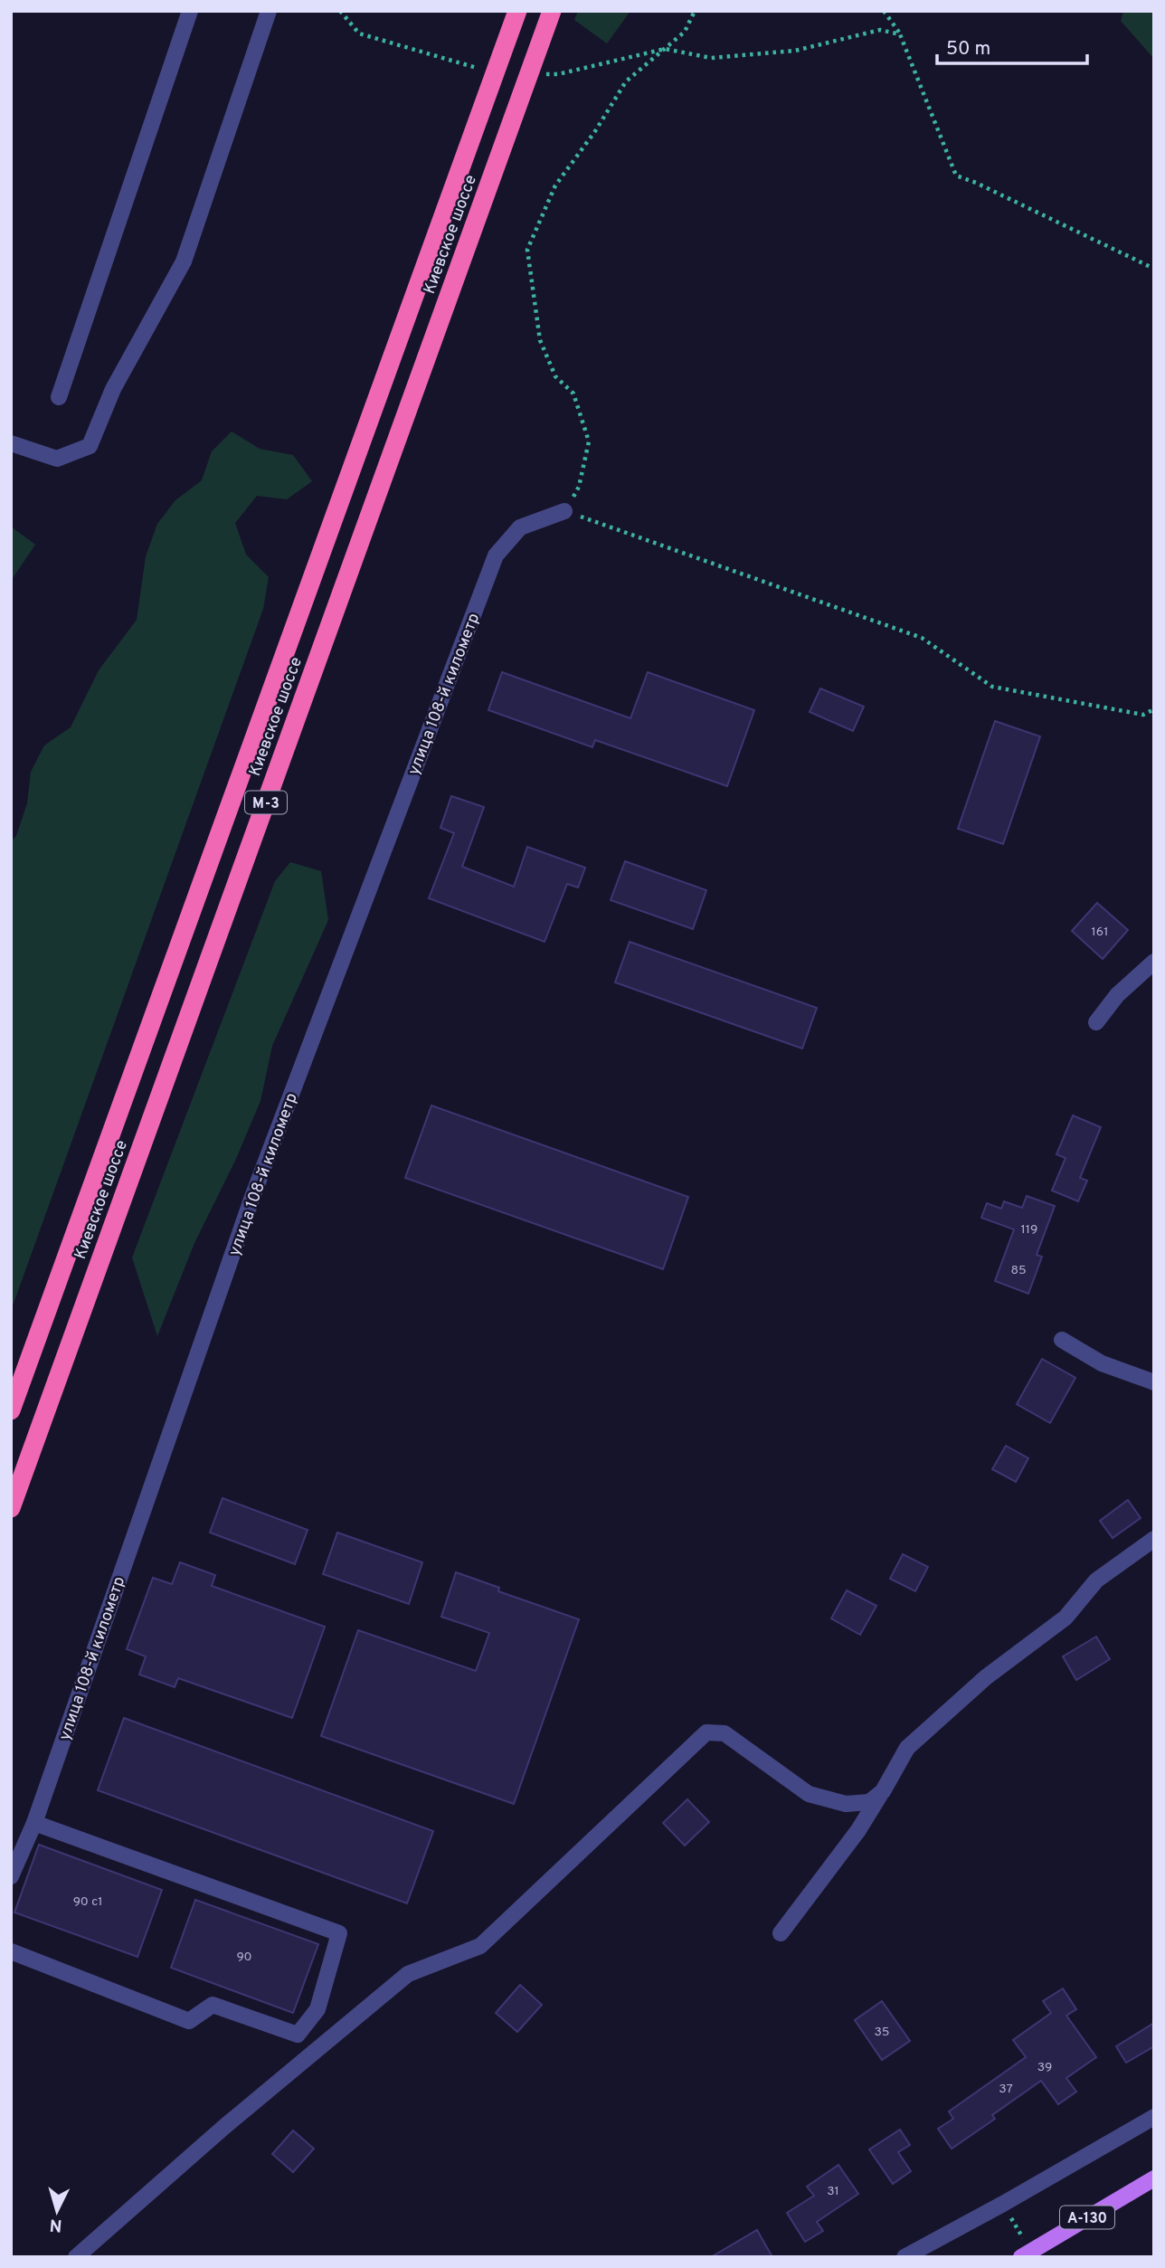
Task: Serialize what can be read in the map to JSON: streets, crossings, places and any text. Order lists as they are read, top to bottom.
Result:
{
  "streets": {
    "highway": ["Киевское шоссе", "М-3"],
    "main road": ["А-130"],
    "street": ["улица 108-й километр"]
  },
  "house_numbers": [
    "161",
    "119",
    "85",
    "90 с1",
    "90",
    "35",
    "39",
    "37",
    "31"
  ],
  "scale_bar": "50 m",
  "north": "bottom"
}
